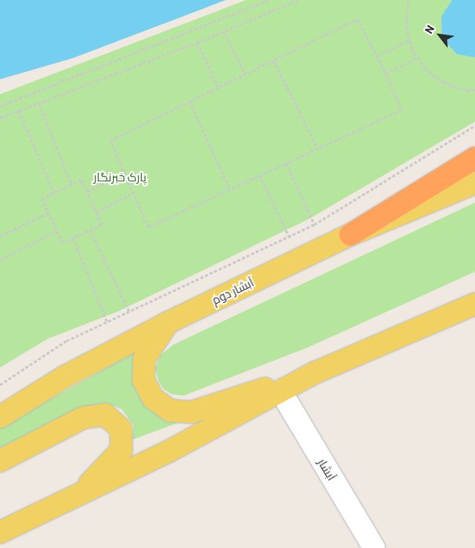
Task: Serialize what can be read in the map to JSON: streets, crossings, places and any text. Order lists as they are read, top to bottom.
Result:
{
  "streets": {
    "main road": ["آبشار دوم"],
    "street": ["آبشار"]
  },
  "parks": ["پارک خبرنگار"],
  "north": "top left"
}
